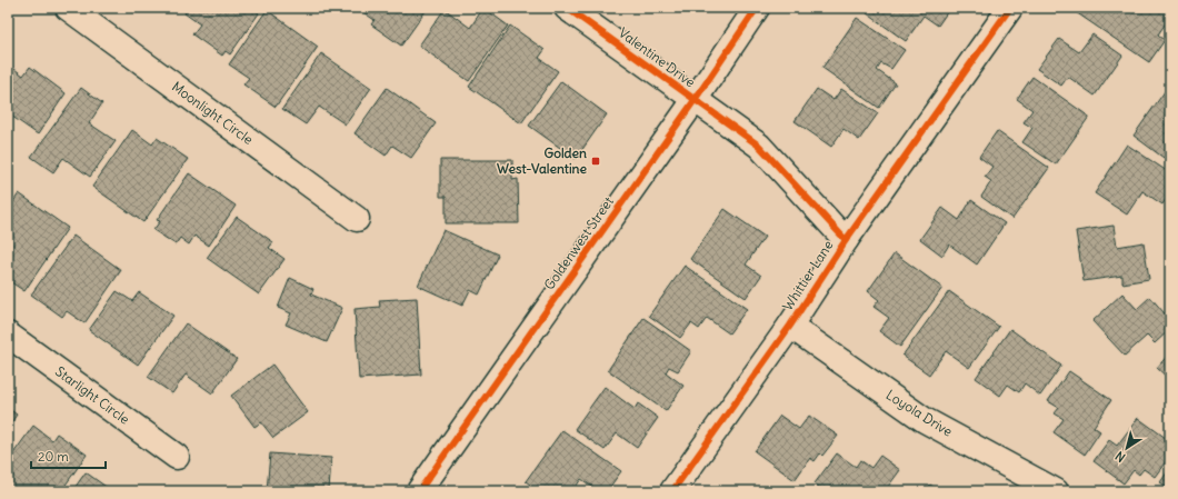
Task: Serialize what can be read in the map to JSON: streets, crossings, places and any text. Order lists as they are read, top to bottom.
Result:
{
  "streets": {
    "street": [
      "Valentine Drive",
      "Moonlight Circle",
      "Goldenwest Street",
      "Whittier Lane",
      "Starlight Circle",
      "Loyola Drive"
    ]
  },
  "crossings": [
    ["Valentine Drive", "Goldenwest Street"],
    ["Valentine Drive", "Whittier Lane"],
    ["Whittier Lane", "Loyola Drive"]
  ],
  "places": {
    "transit": ["Golden West-Valentine"]
  },
  "scale_bar": "20 m",
  "north": "bottom left"
}
